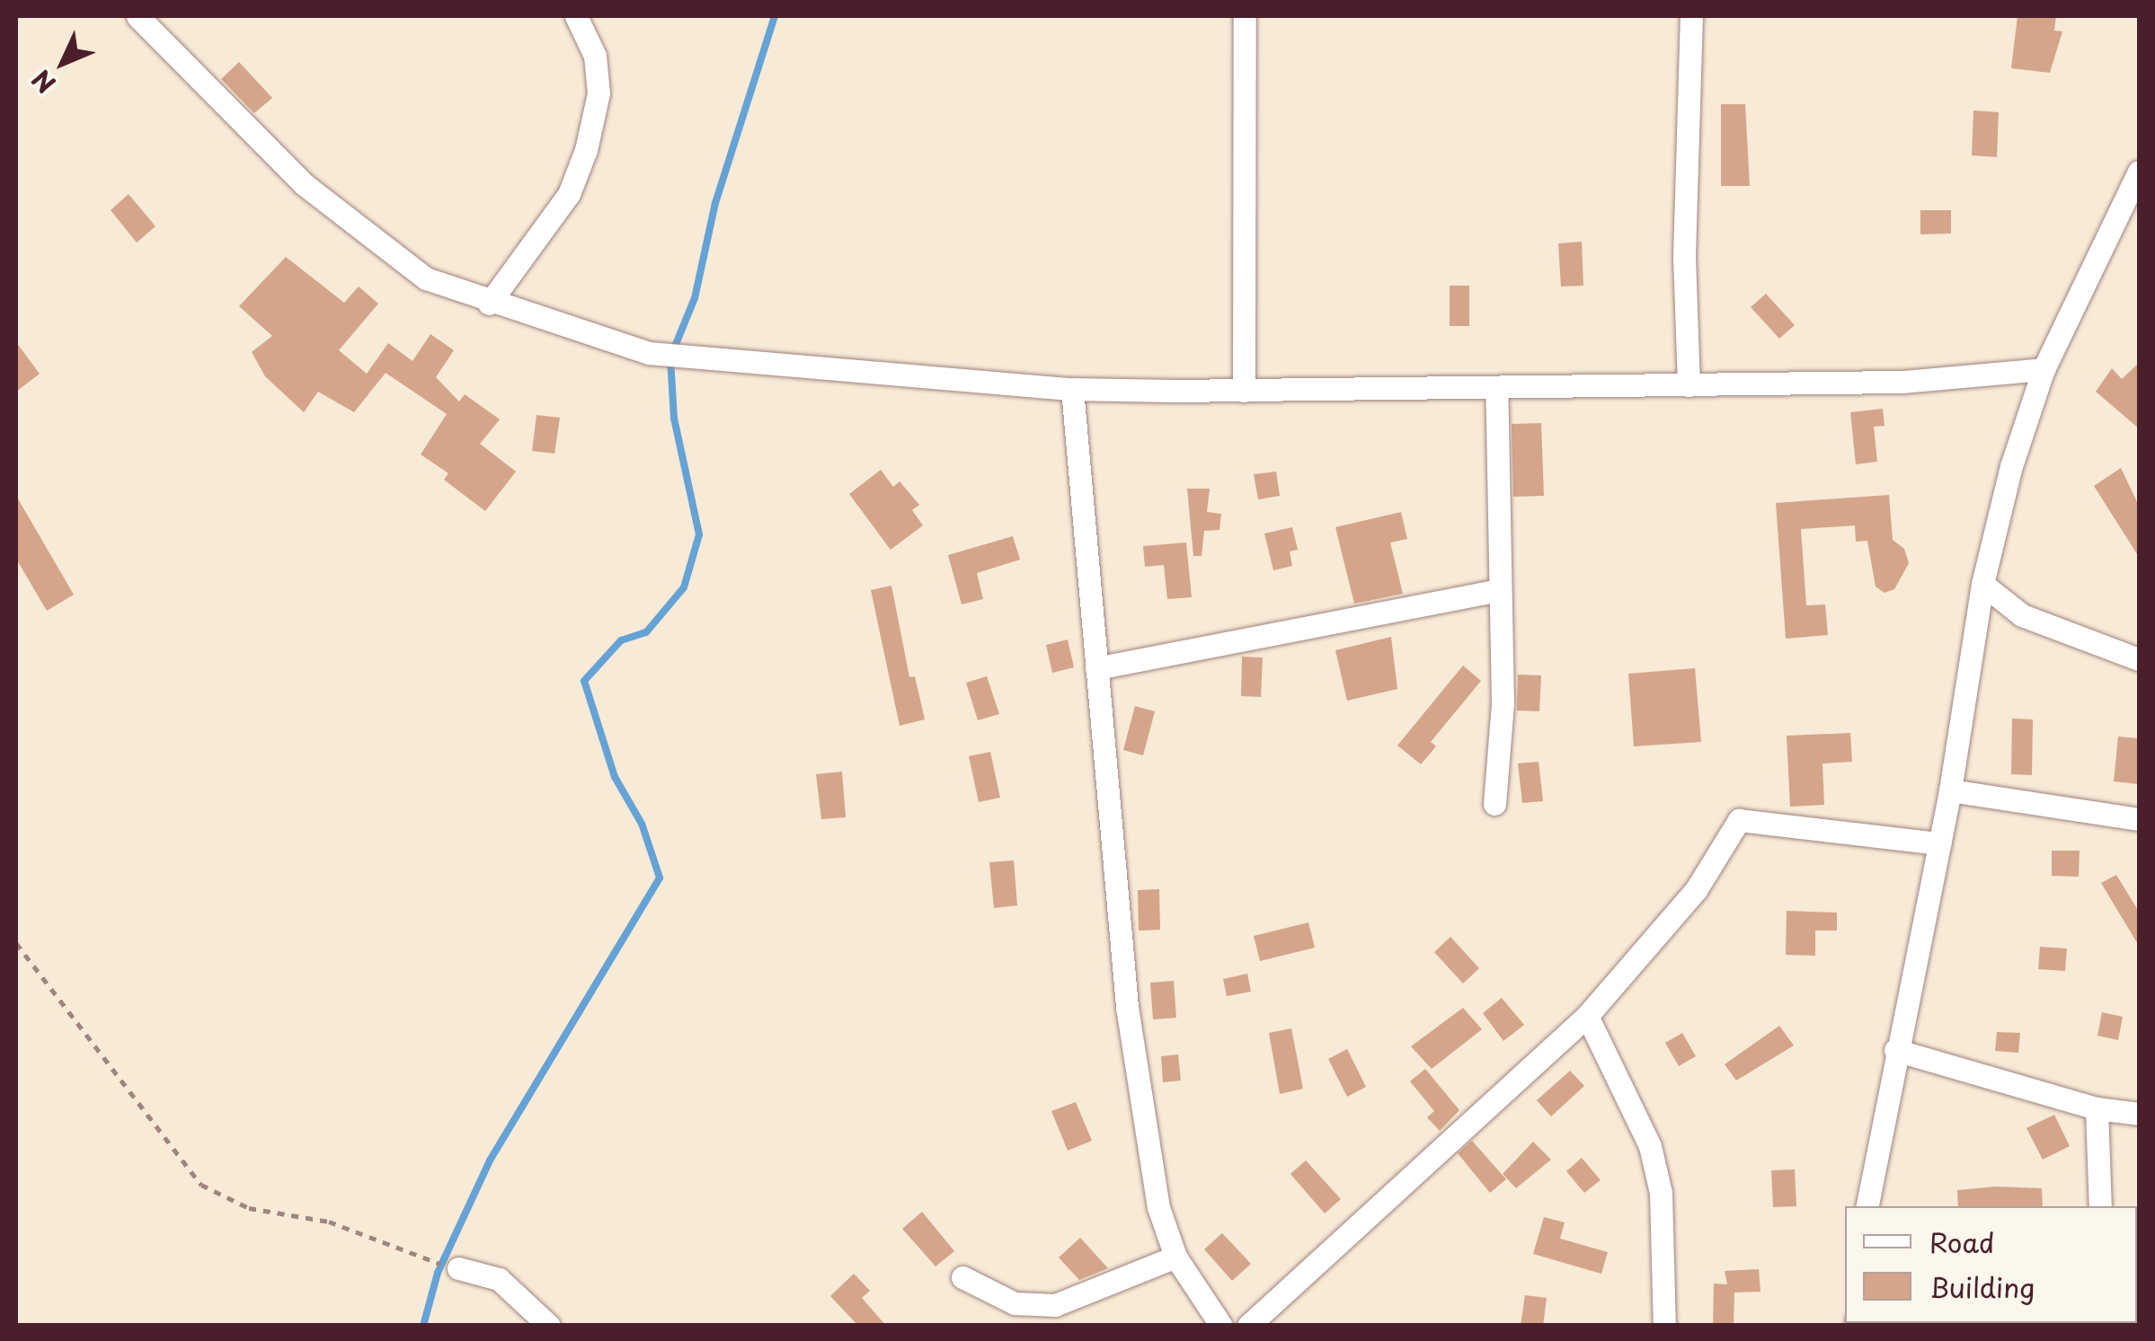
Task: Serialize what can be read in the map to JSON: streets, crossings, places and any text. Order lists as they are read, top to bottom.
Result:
{
  "legend": ["Road", "Building"],
  "north": "bottom left"
}
